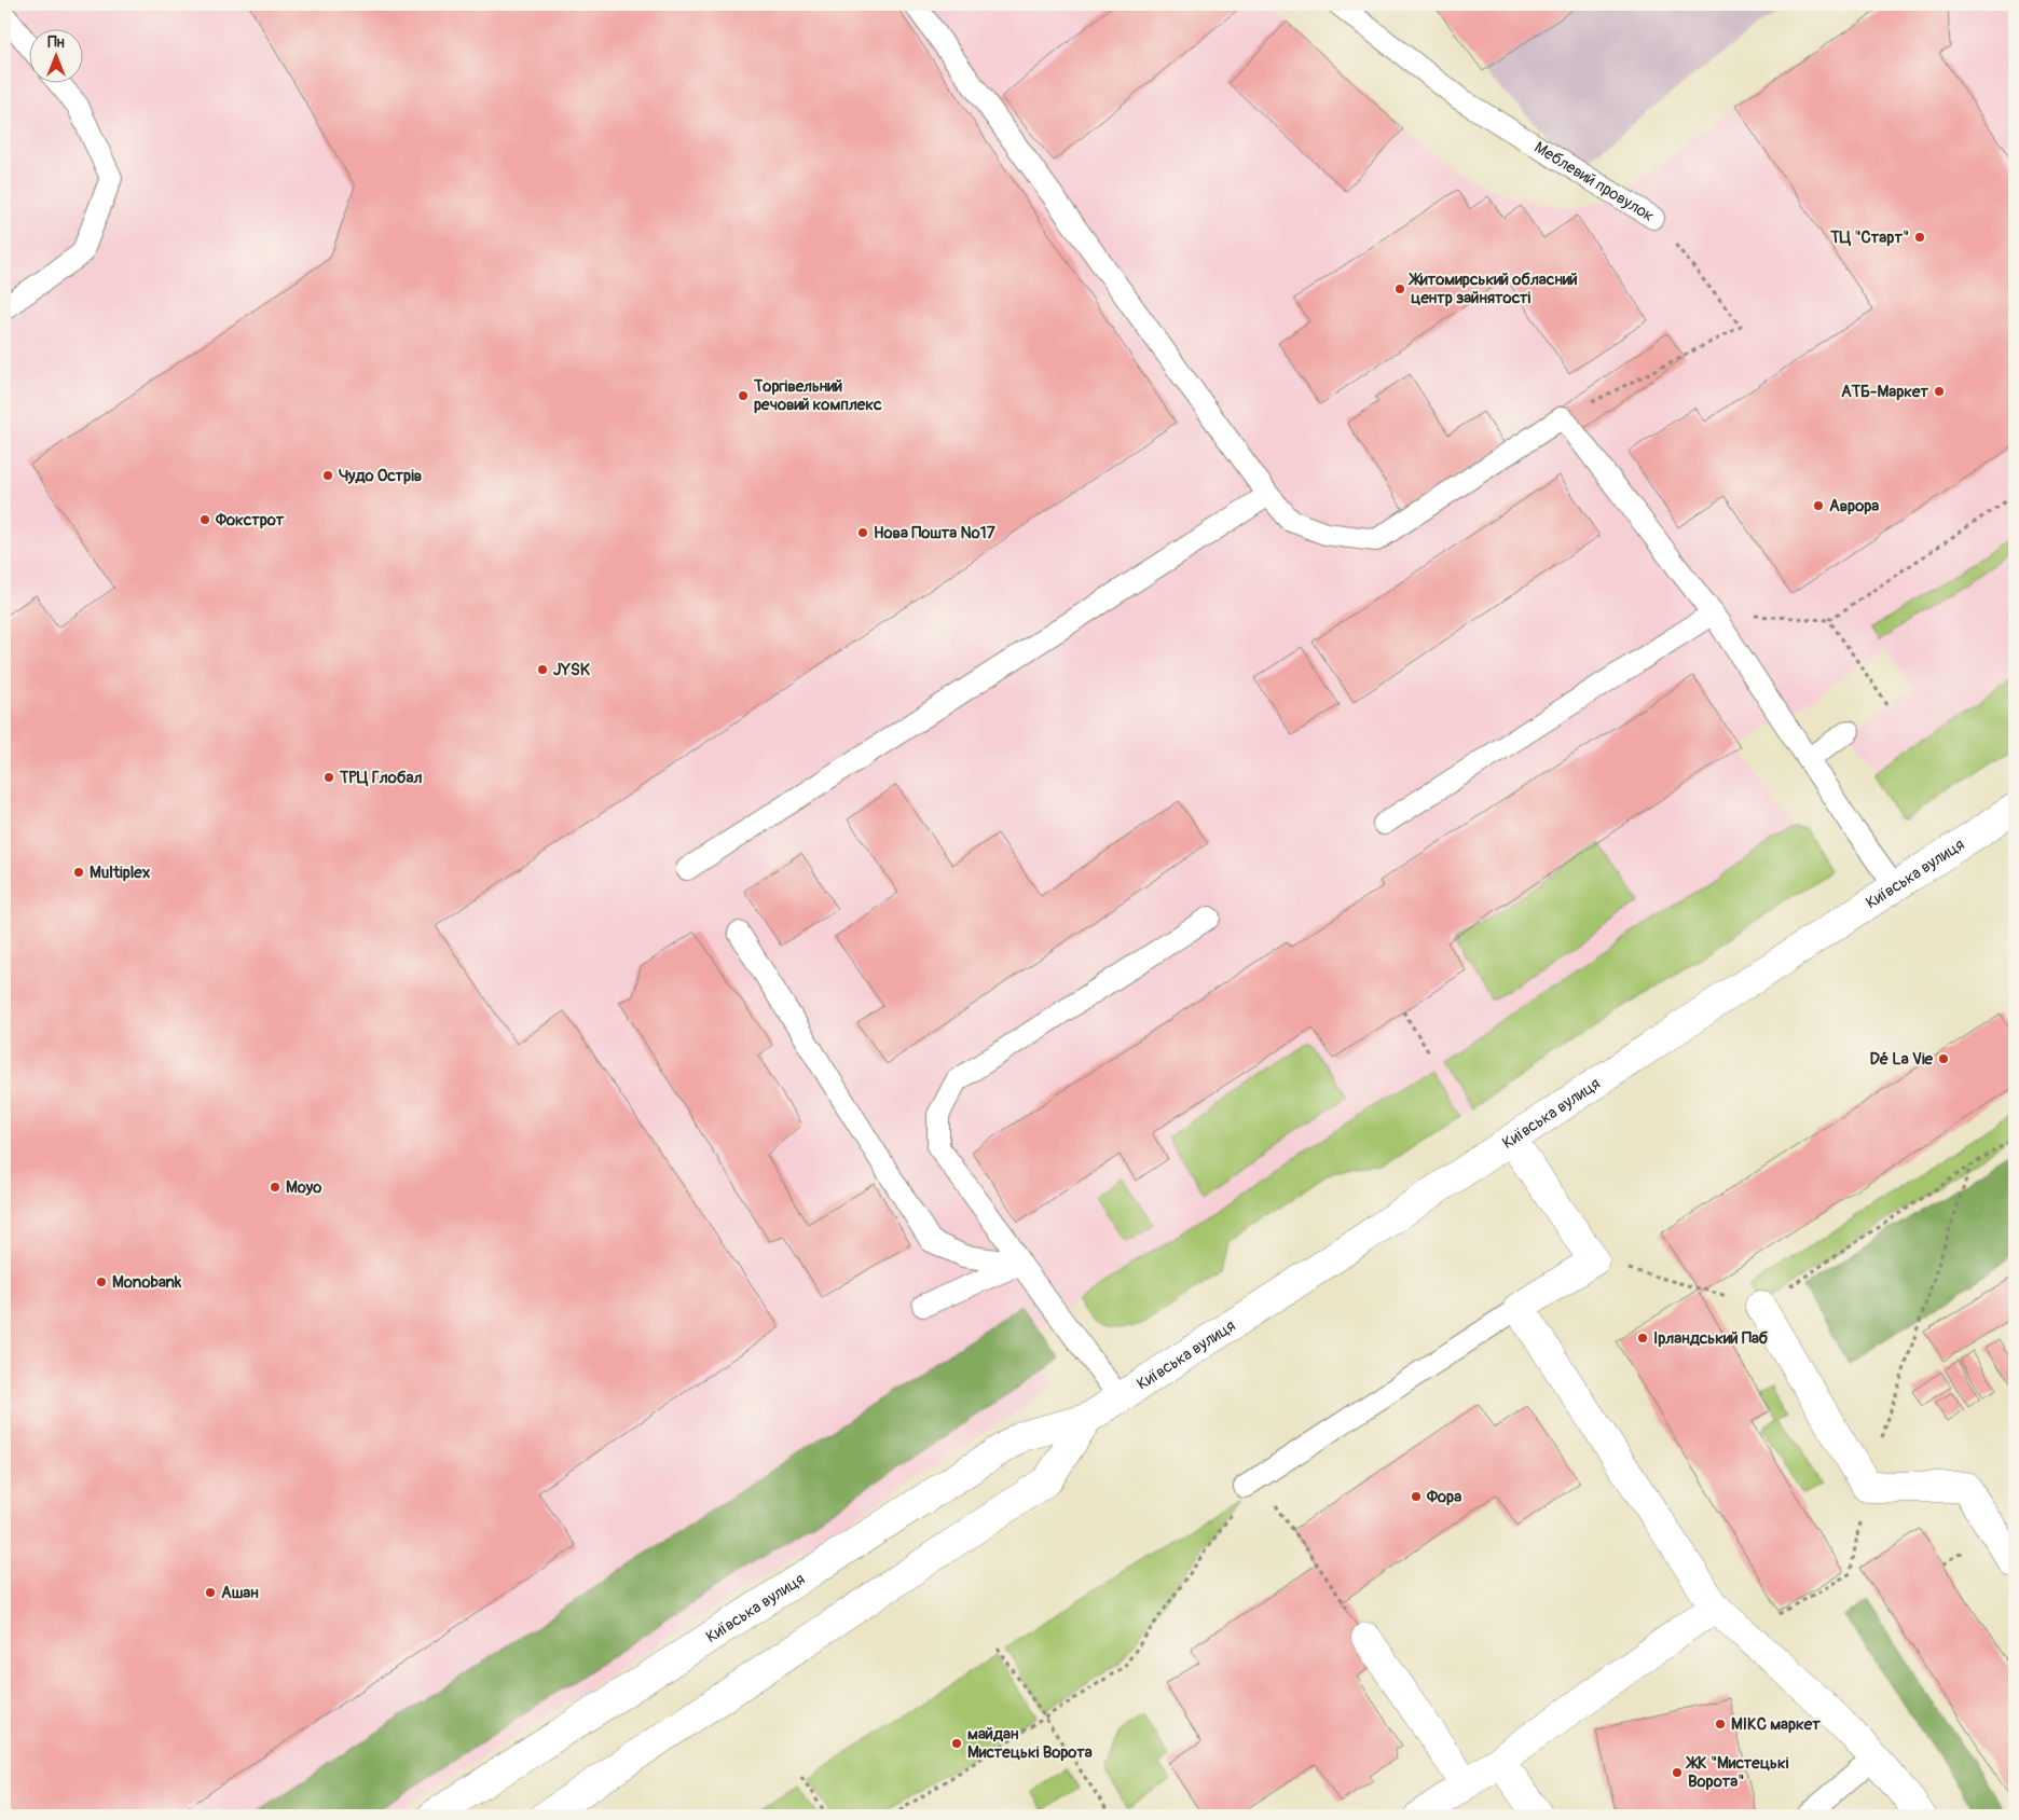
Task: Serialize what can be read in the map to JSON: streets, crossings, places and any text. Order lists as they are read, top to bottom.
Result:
{
  "streets": {
    "main road": ["Київська вулиця"],
    "lane": ["Меблевий провулок"]
  },
  "places": [
    "ТЦ \"Старт\"",
    "Житомирський обласний центр зайнятості",
    "АТБ-Маркет",
    "Торгівельний речовий комплекс",
    "Чудо Острів",
    "Аврора",
    "Фокстрот",
    "Нова Пошта №17",
    "JYSK",
    "ТРЦ Глобал",
    "Multiplex",
    "Dé La Vie",
    "Moyo",
    "Monobank",
    "Ірландський Паб",
    "Фора",
    "Ашан",
    "МІКС маркет",
    "майдан Мистецькі Ворота",
    "ЖК \"Мистецькі Ворота\""
  ],
  "north": "top"
}
